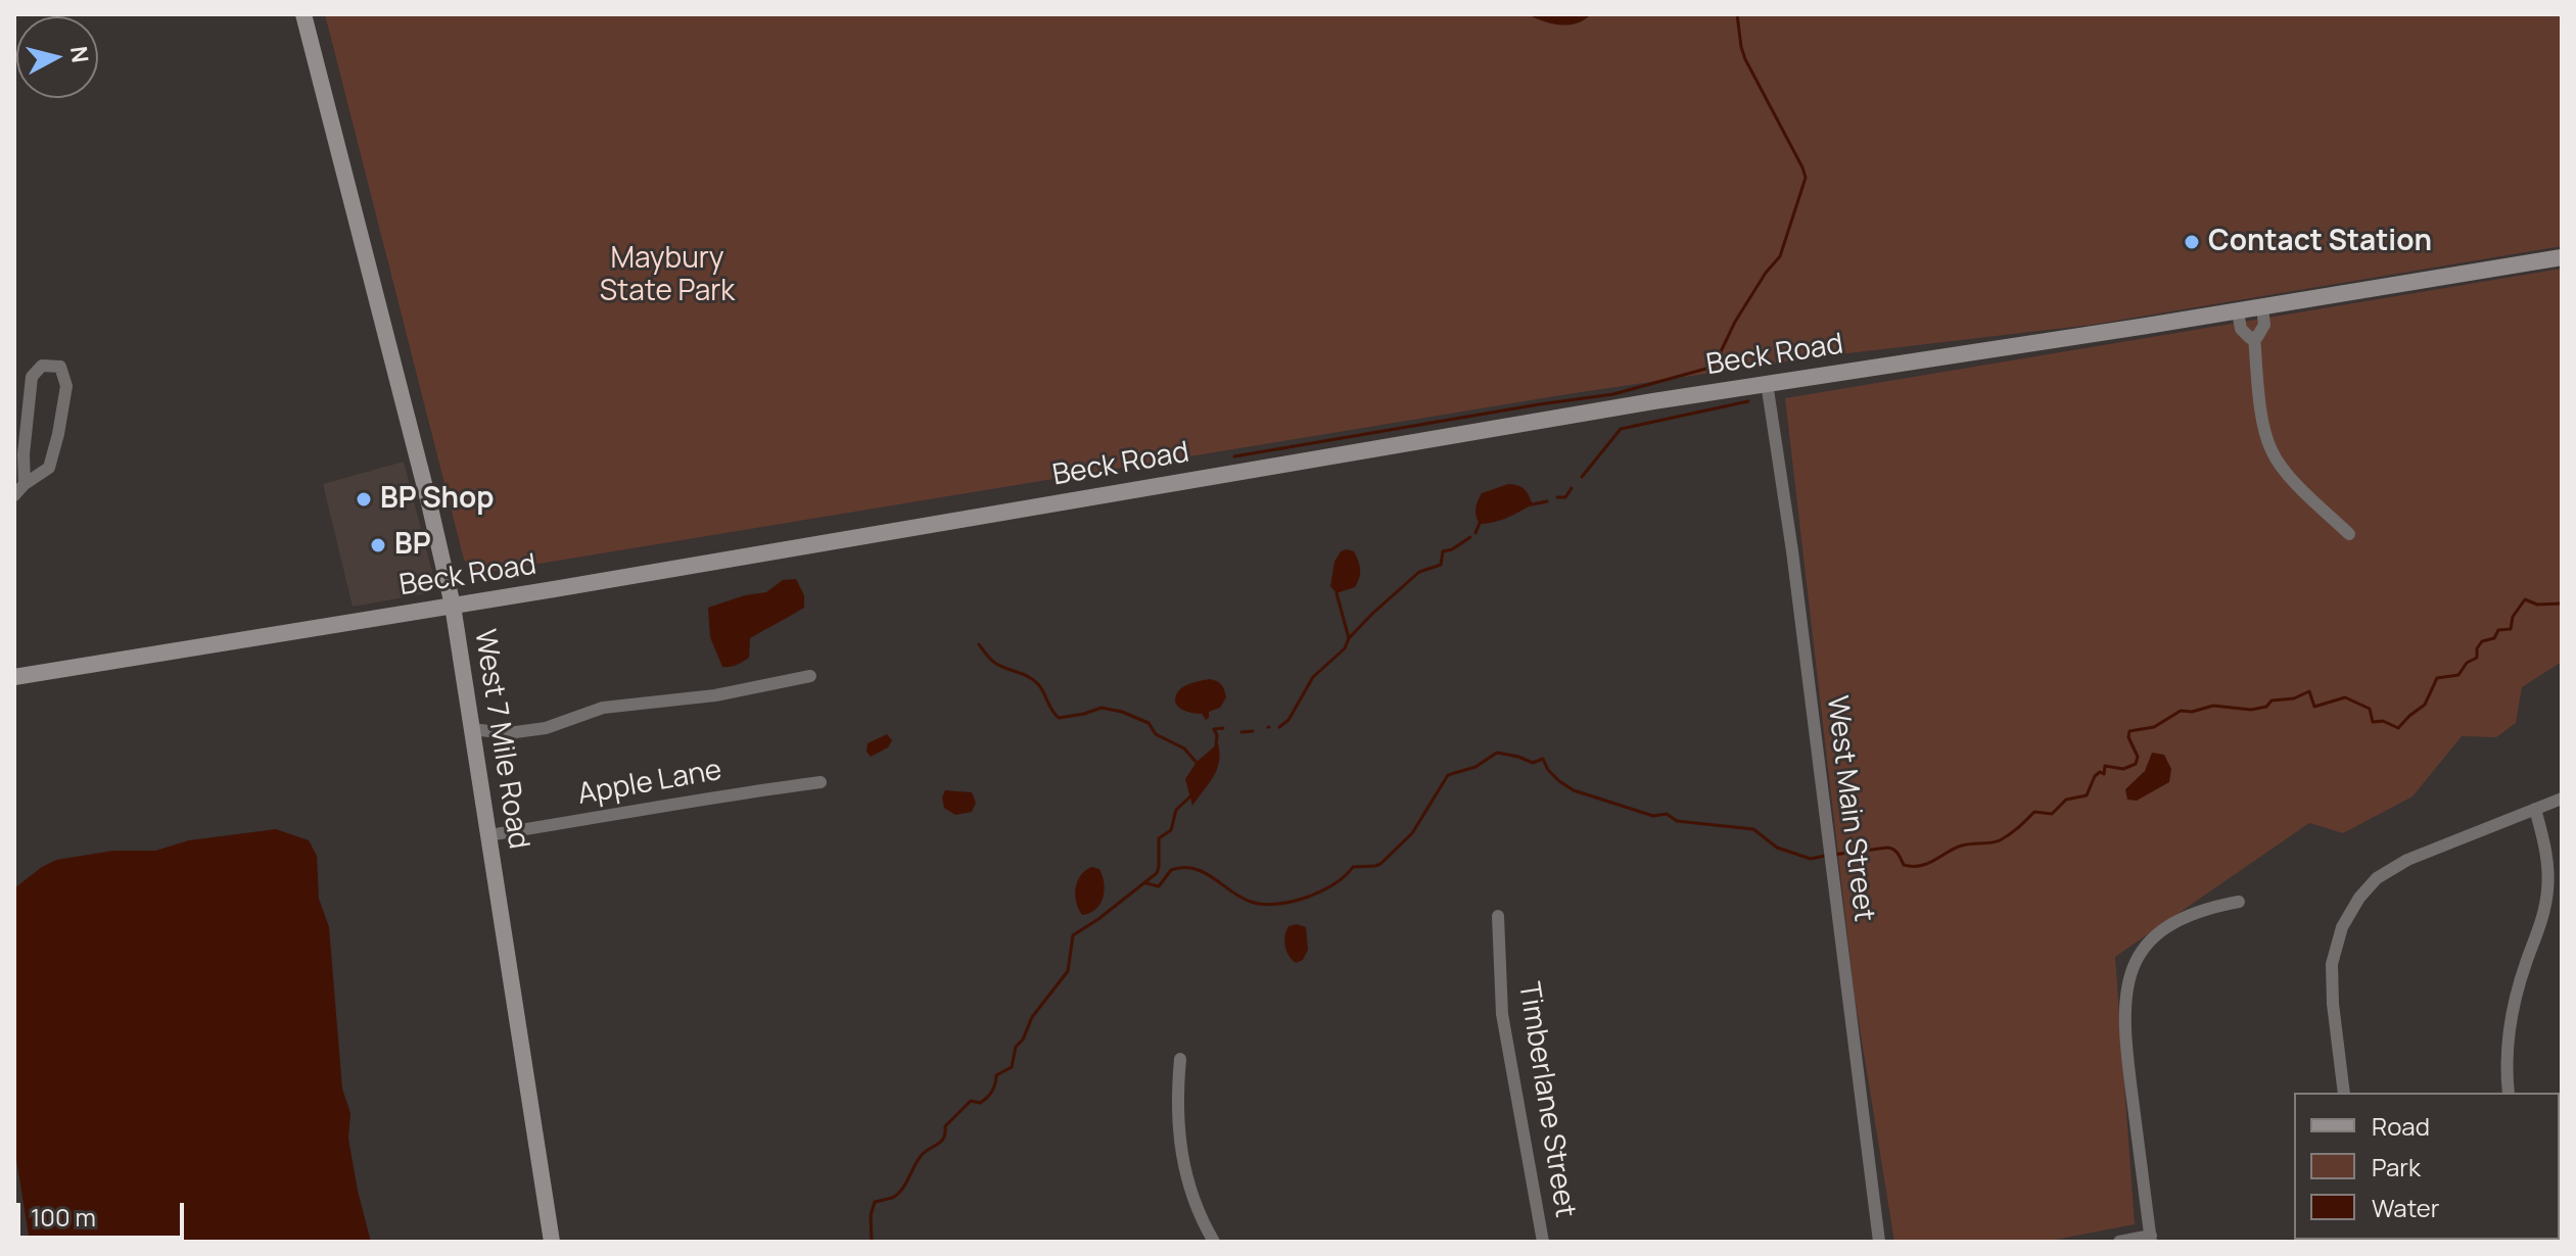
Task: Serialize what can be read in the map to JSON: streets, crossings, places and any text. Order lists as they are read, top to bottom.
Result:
{
  "streets": {
    "main road": ["Beck Road", "West 7 Mile Road"],
    "street": ["Apple Lane", "West Main Street", "Timberlane Street"]
  },
  "crossings": [
    ["Beck Road", "West 7 Mile Road"],
    ["Beck Road", "West Main Street"],
    ["West 7 Mile Road", "Apple Lane"]
  ],
  "parks": ["Maybury State Park"],
  "places": ["Contact Station", "BP Shop", "BP"],
  "legend": ["Road", "Park", "Water"],
  "scale_bar": "100 m",
  "north": "right"
}
